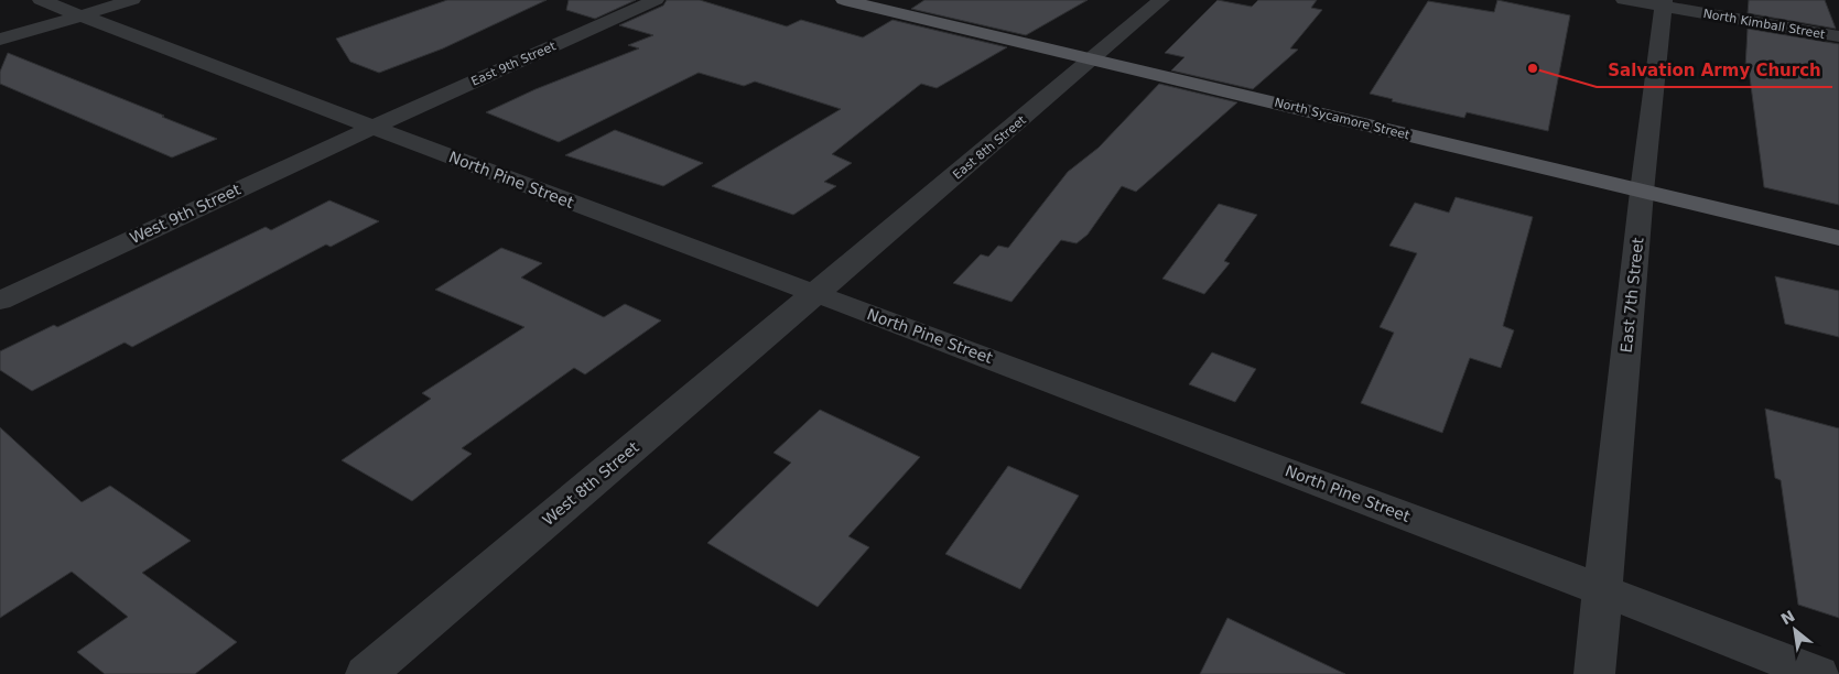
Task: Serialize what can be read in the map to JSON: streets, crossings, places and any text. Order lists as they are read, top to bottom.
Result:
{
  "streets": {
    "main road": ["North Sycamore Street"],
    "street": [
      "North Kimball Street",
      "East 9th Street",
      "East 8th Street",
      "North Pine Street",
      "West 9th Street",
      "East 7th Street",
      "West 8th Street"
    ]
  },
  "crossings": [
    ["North Kimball Street", "East 7th Street"],
    ["East 9th Street", "North Pine Street"],
    ["East 9th Street", "West 9th Street"],
    ["North Sycamore Street", "East 8th Street"],
    ["North Sycamore Street", "East 7th Street"],
    ["East 8th Street", "North Pine Street"],
    ["East 8th Street", "West 8th Street"],
    ["North Pine Street", "West 9th Street"],
    ["North Pine Street", "East 7th Street"],
    ["North Pine Street", "West 8th Street"]
  ],
  "places": ["Salvation Army Church"],
  "north": "top left"
}
